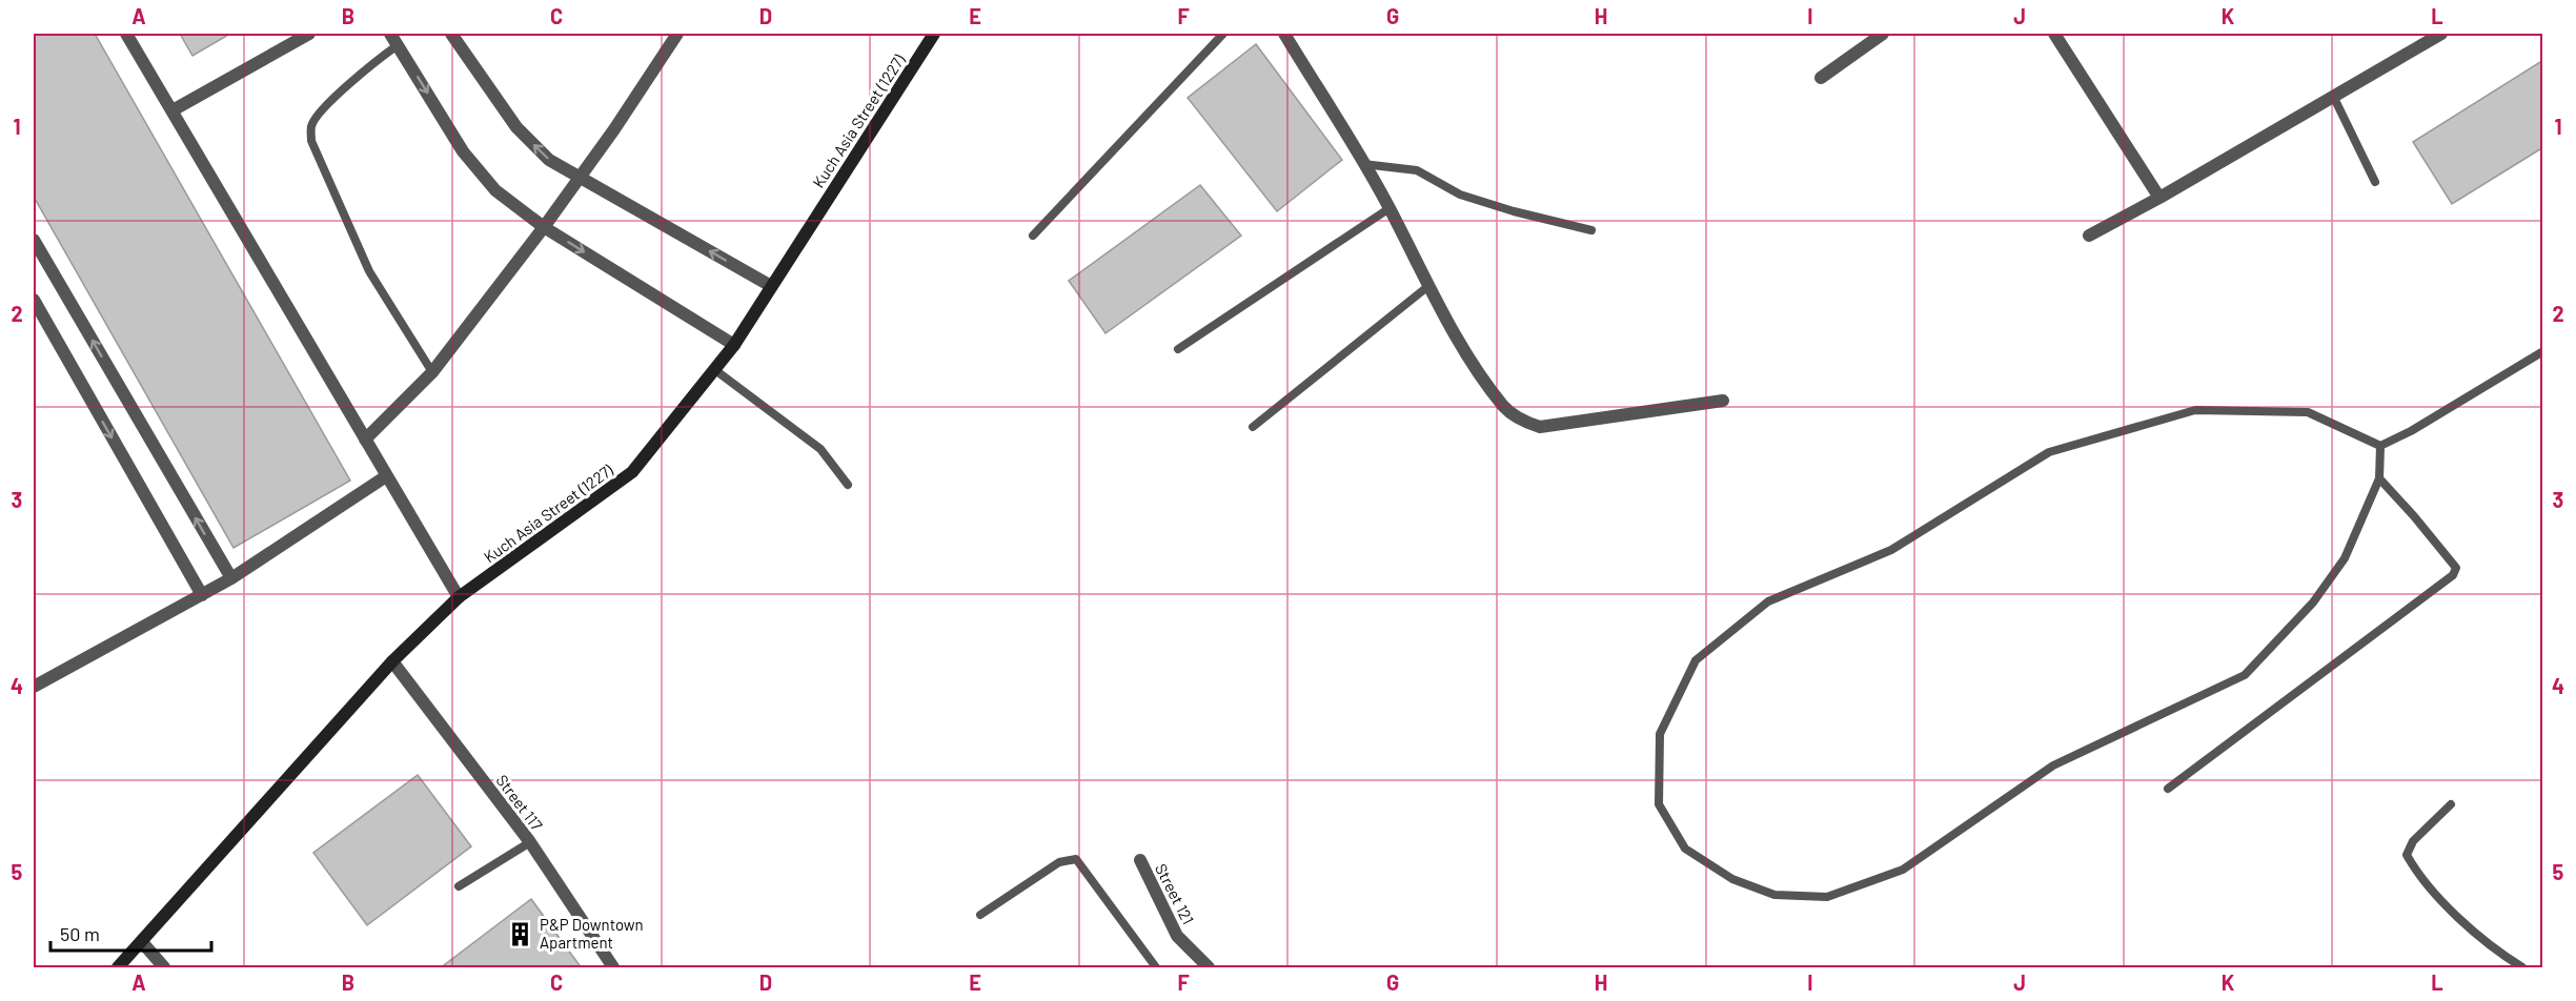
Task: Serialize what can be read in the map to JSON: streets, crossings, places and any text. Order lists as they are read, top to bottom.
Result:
{
  "streets": {
    "street": ["Kuch Asia Street (1227)", "Street 117", "Street 121"]
  },
  "crossings": [
    ["Kuch Asia Street (1227)", "Street 117"]
  ],
  "places": {
    "building": ["P&P Downtown Apartment"]
  },
  "scale_bar": "50 m",
  "grid": {
    "columns": [
      "A",
      "B",
      "C",
      "D",
      "E",
      "F",
      "G",
      "H",
      "I",
      "J",
      "K",
      "L"
    ],
    "rows": [
      "1",
      "2",
      "3",
      "4",
      "5"
    ]
  }
}
